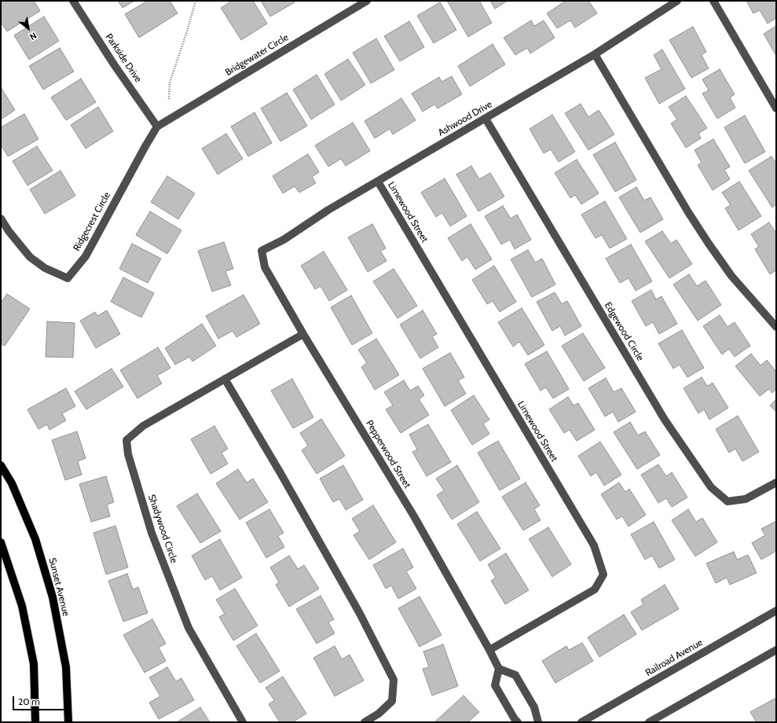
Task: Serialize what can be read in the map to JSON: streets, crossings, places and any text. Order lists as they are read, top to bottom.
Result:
{
  "streets": {
    "main road": ["Sunset Avenue"],
    "street": [
      "Bridgewater Circle",
      "Parkside Drive",
      "Ashwood Drive",
      "Limewood Street",
      "Ridgecrest Circle",
      "Edgewood Circle",
      "Pepperwood Street",
      "Shadywood Circle",
      "Railroad Avenue"
    ]
  },
  "crossings": [
    ["Bridgewater Circle", "Parkside Drive"],
    ["Bridgewater Circle", "Ridgecrest Circle"],
    ["Parkside Drive", "Ridgecrest Circle"],
    ["Ashwood Drive", "Limewood Street"],
    ["Ashwood Drive", "Edgewood Circle"],
    ["Ashwood Drive", "Pepperwood Street"],
    ["Limewood Street", "Pepperwood Street"],
    ["Pepperwood Street", "Shadywood Circle"]
  ],
  "scale_bar": "20 m",
  "north": "bottom right"
}
